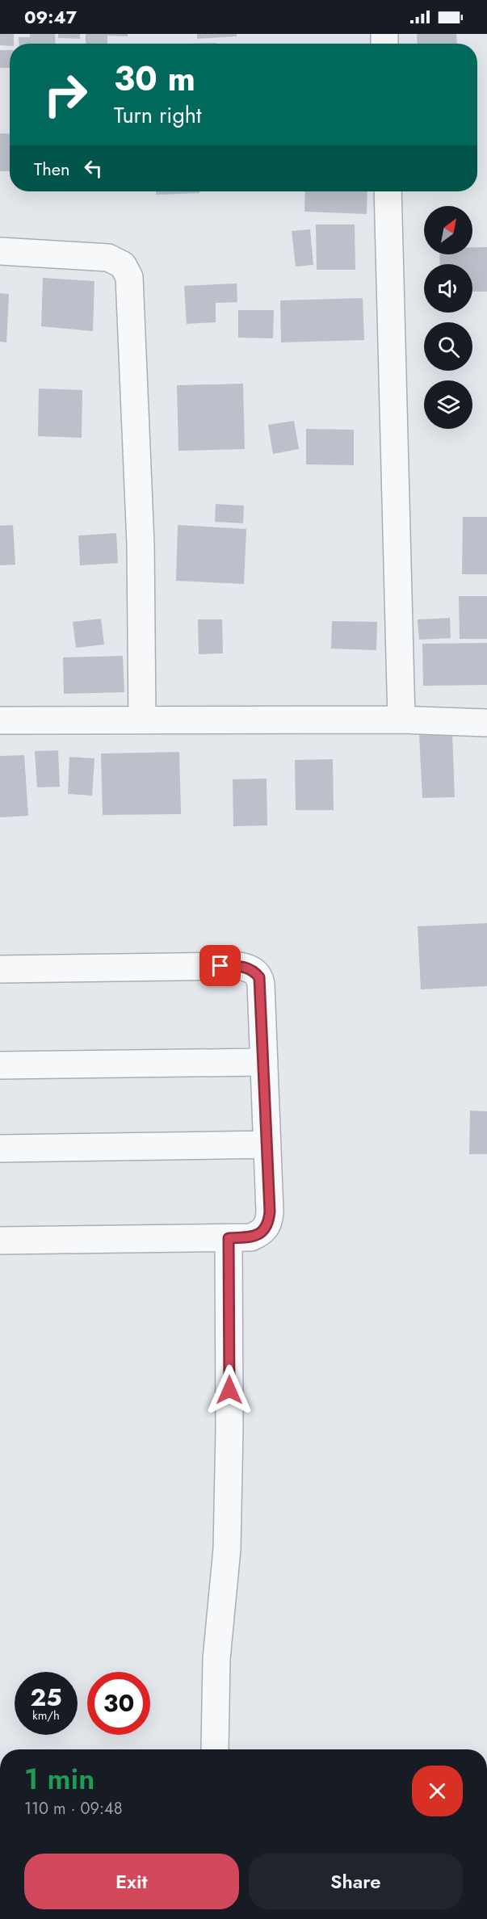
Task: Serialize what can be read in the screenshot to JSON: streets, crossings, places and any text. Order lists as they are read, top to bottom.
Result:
{
  "north": "top right",
  "page": {
    "status": "09:47",
    "turn": ["30 m", "Turn right"],
    "then": "Then",
    "speed": "25 km/h",
    "limit": "30",
    "heading": ["1 min", "110 m · 09:48"],
    "buttons": ["Exit", "Share"]
  }
}
